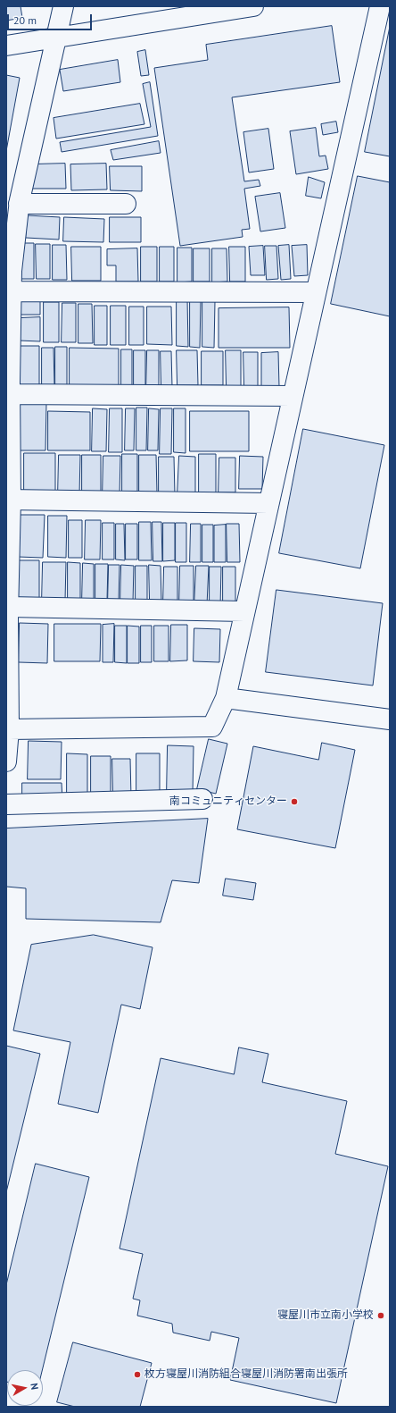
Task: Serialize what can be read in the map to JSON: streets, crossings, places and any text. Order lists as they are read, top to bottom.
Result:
{
  "places": ["南コミュニティセンター", "寝屋川市立南小学校", "枚方寝屋川消防組合寝屋川消防署南出張所"],
  "scale_bar": "20 m",
  "north": "right"
}
